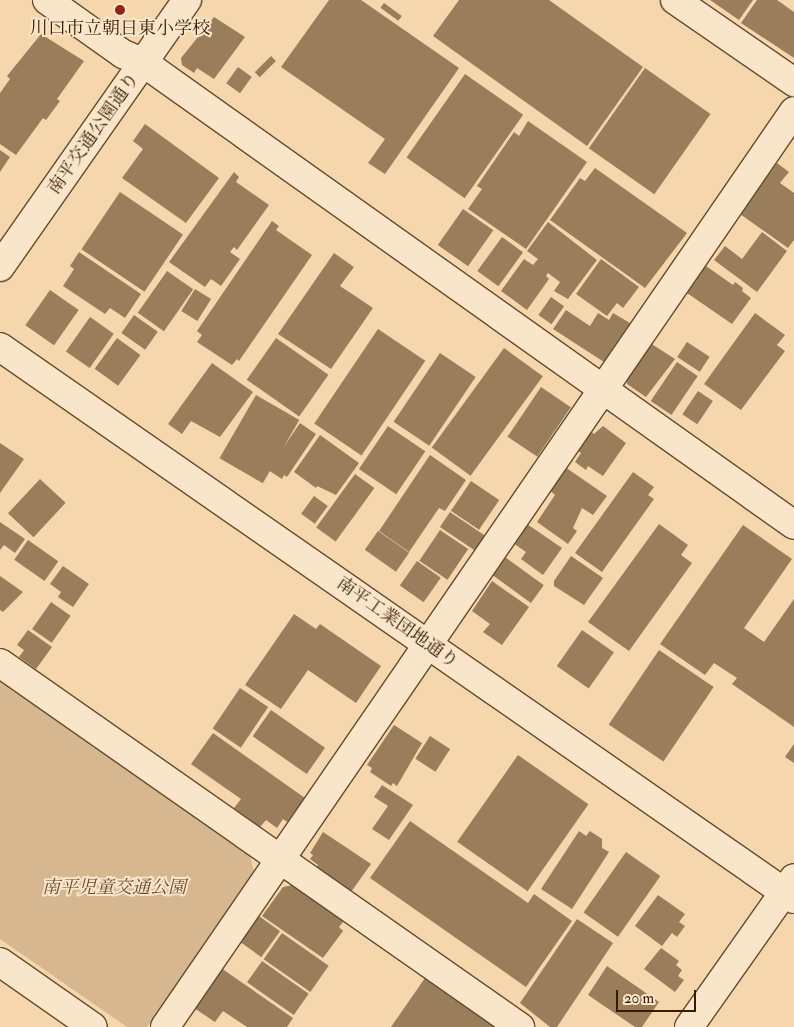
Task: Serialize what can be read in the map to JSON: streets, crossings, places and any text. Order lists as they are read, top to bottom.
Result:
{
  "streets": {
    "street": ["南平交通公園通り", "南平工業団地通り"]
  },
  "parks": ["南平児童交通公園"],
  "places": ["川口市立朝日東小学校"],
  "scale_bar": "20 m"
}
